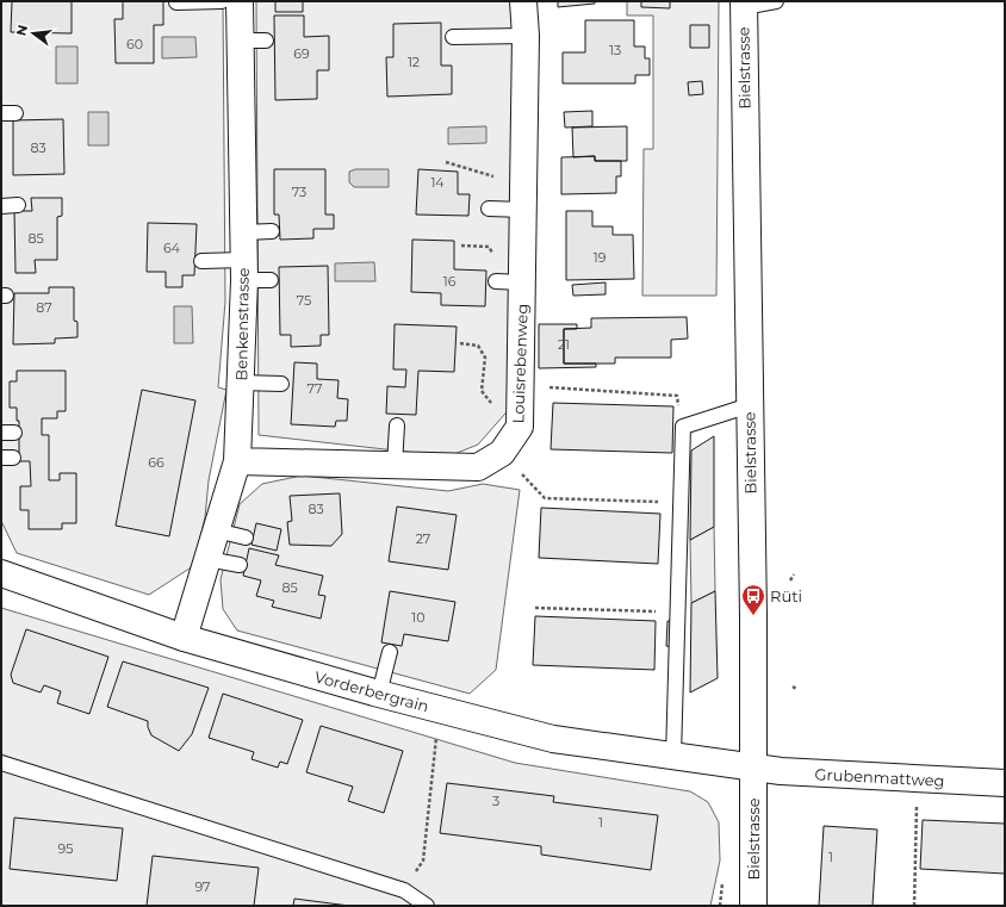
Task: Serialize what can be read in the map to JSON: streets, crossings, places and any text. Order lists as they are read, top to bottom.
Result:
{
  "streets": {
    "street": [
      "Bielstrasse",
      "Benkenstrasse",
      "Louisrebenweg",
      "Vorderbergrain",
      "Grubenmattweg"
    ]
  },
  "crossings": [
    ["Bielstrasse", "Vorderbergrain"],
    ["Bielstrasse", "Grubenmattweg"],
    ["Benkenstrasse", "Louisrebenweg"],
    ["Benkenstrasse", "Vorderbergrain"],
    ["Vorderbergrain", "Grubenmattweg"]
  ],
  "places": {
    "bus stop": ["Rüti"]
  },
  "house_numbers": [
    "60",
    "13",
    "69",
    "12",
    "83",
    "14",
    "73",
    "85",
    "64",
    "19",
    "16",
    "75",
    "87",
    "21",
    "77",
    "66",
    "83",
    "27",
    "85",
    "10",
    "3",
    "1",
    "95",
    "1",
    "97"
  ],
  "north": "left"
}
